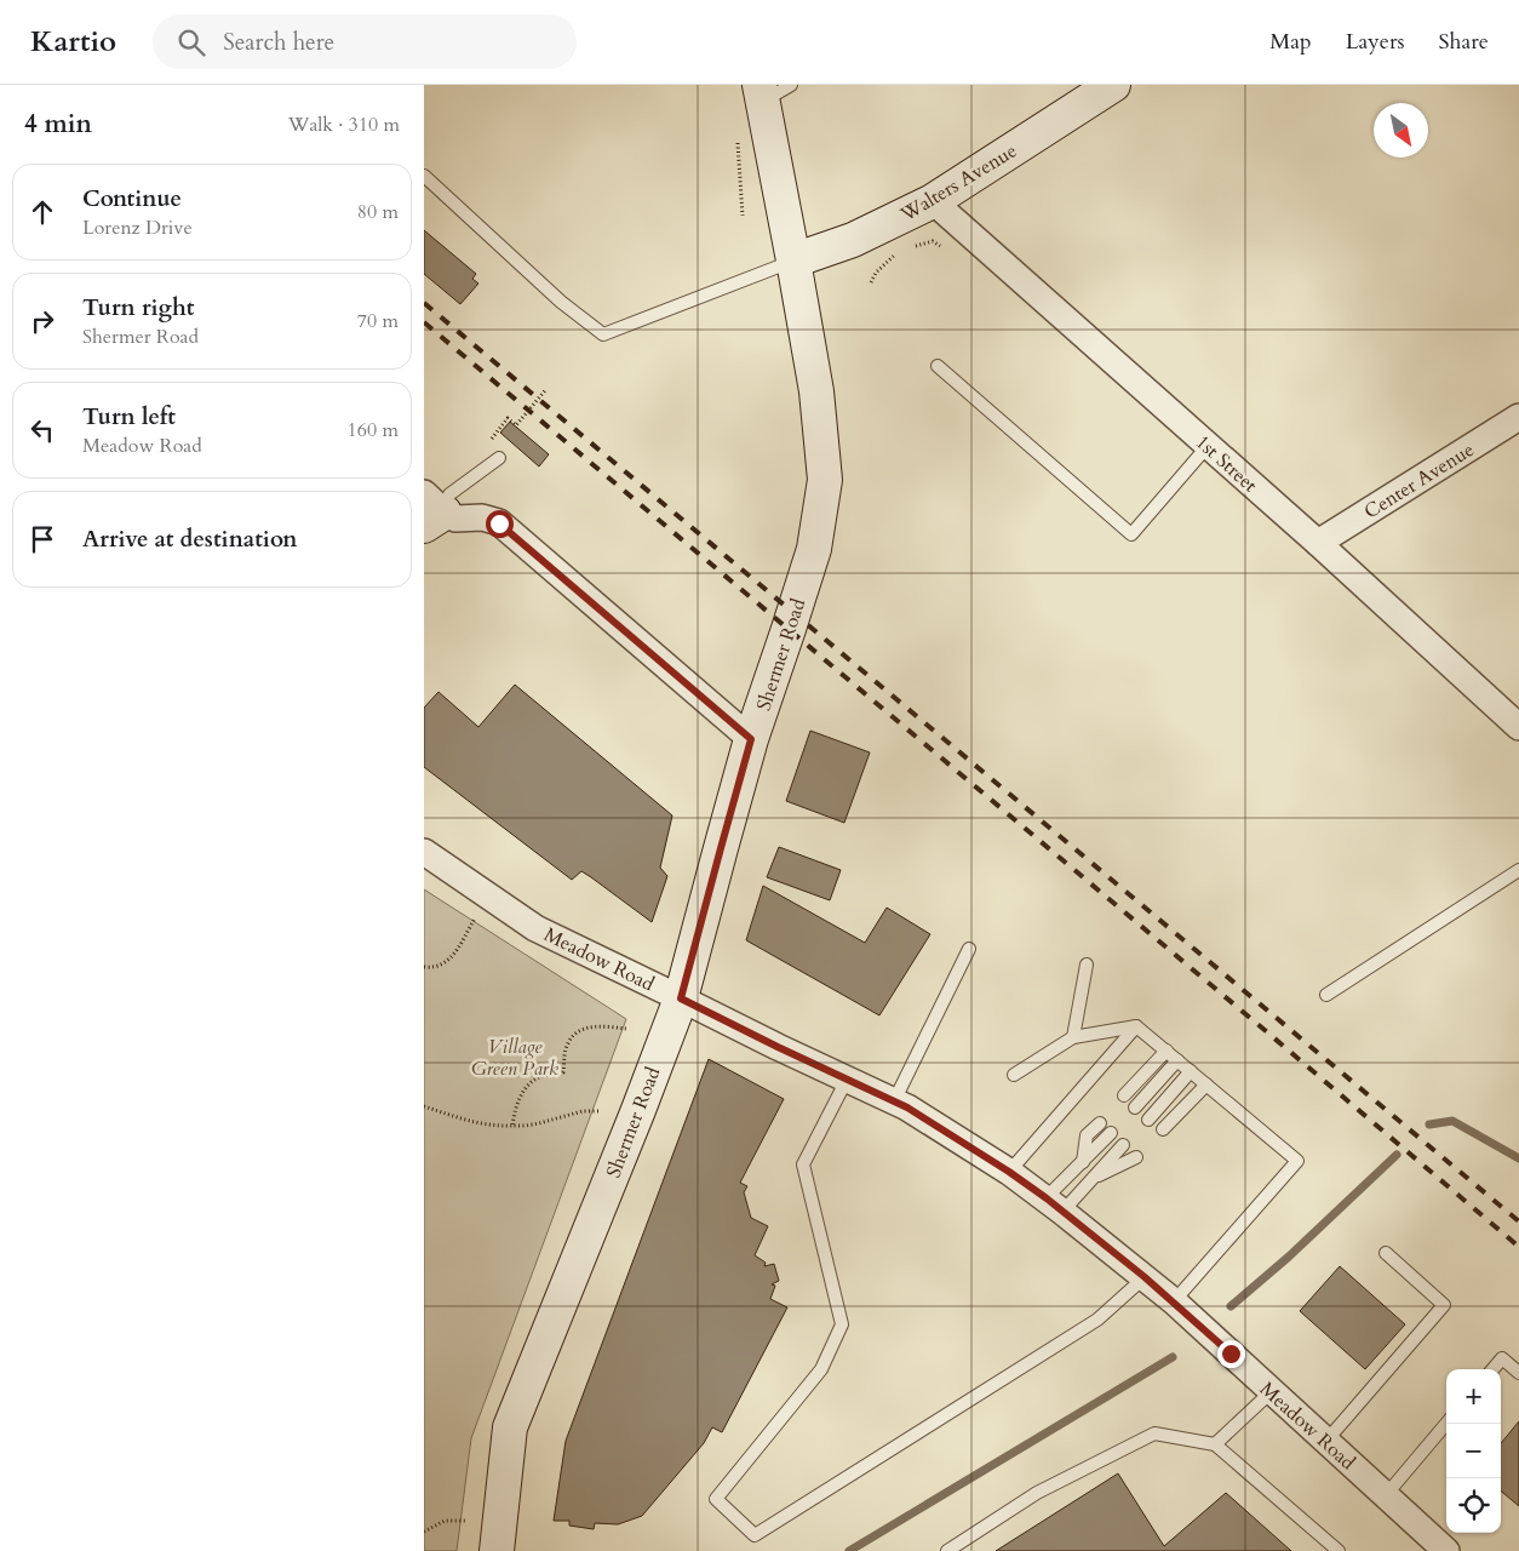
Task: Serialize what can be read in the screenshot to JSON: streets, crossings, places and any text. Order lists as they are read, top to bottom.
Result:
{
  "streets": {
    "main road": ["Walters Avenue", "Shermer Road"],
    "street": ["1st Street", "Center Avenue", "Meadow Road"]
  },
  "crossings": [
    ["Walters Avenue", "1st Street"],
    ["Walters Avenue", "Shermer Road"],
    ["1st Street", "Center Avenue"],
    ["Shermer Road", "Meadow Road"]
  ],
  "parks": ["Village Green Park"],
  "north": "bottom right",
  "page": {
    "header": "Kartio",
    "search": "Search here",
    "nav": ["Map", "Layers", "Share"],
    "heading": ["4 min", "Walk · 310 m"],
    "list": [
      ["Continue", "Lorenz Drive", "80 m"],
      ["Turn right", "Shermer Road", "70 m"],
      ["Turn left", "Meadow Road", "160 m"],
      "Arrive at destination"
    ],
    "map_buttons": ["+", "−"]
  }
}
